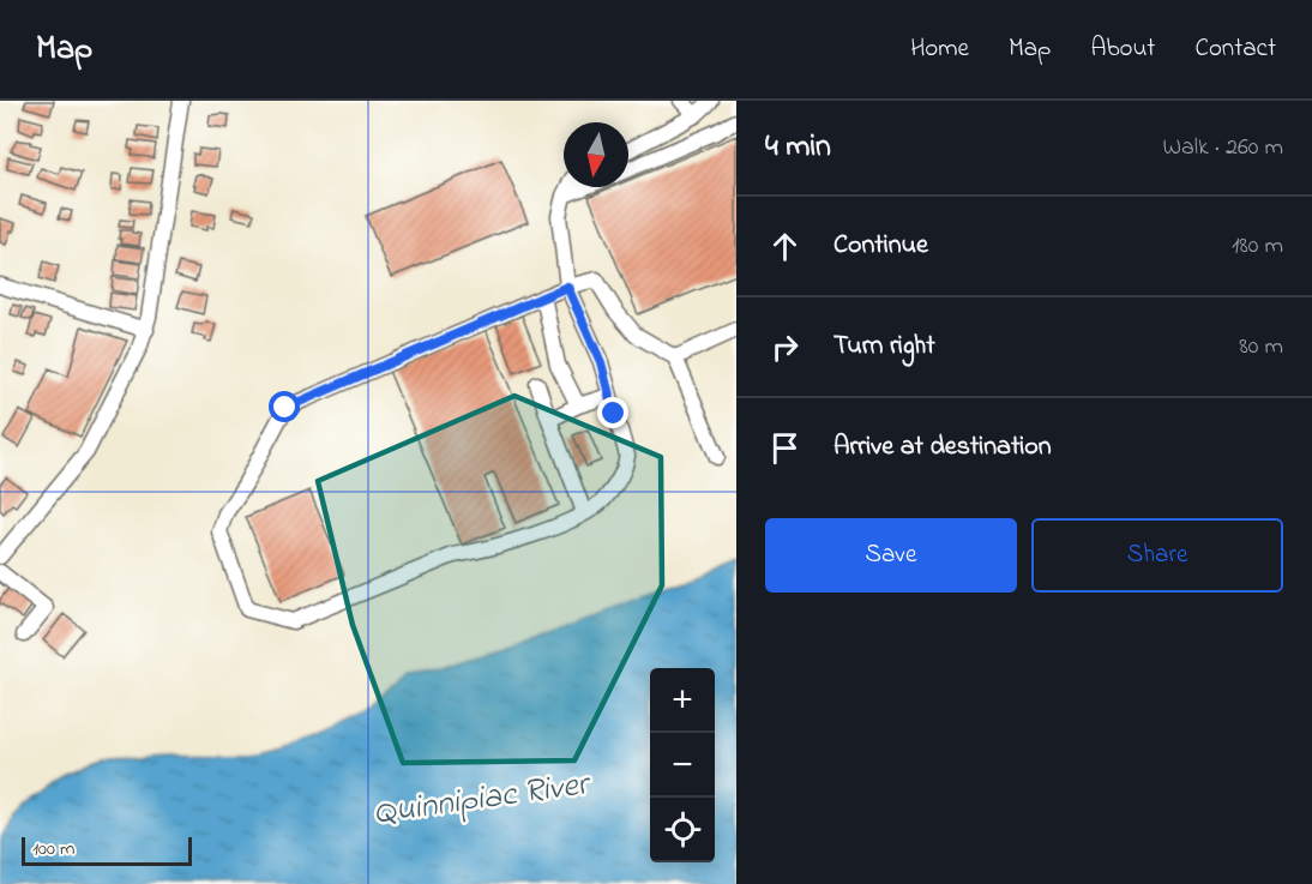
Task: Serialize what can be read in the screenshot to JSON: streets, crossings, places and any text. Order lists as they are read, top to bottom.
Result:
{
  "water": ["Quinnipiac River"],
  "scale_bar": "100 m",
  "north": "bottom",
  "page": {
    "header": "Map",
    "nav": [
      "Home",
      "Map",
      "About",
      "Contact"
    ],
    "heading": ["4 min", "Walk · 260 m"],
    "list": [
      ["Continue", "180 m"],
      ["Turn right", "80 m"],
      "Arrive at destination"
    ],
    "buttons": ["Save", "Share"],
    "map_buttons": ["+", "−"],
    "scale": "100 m"
  }
}
